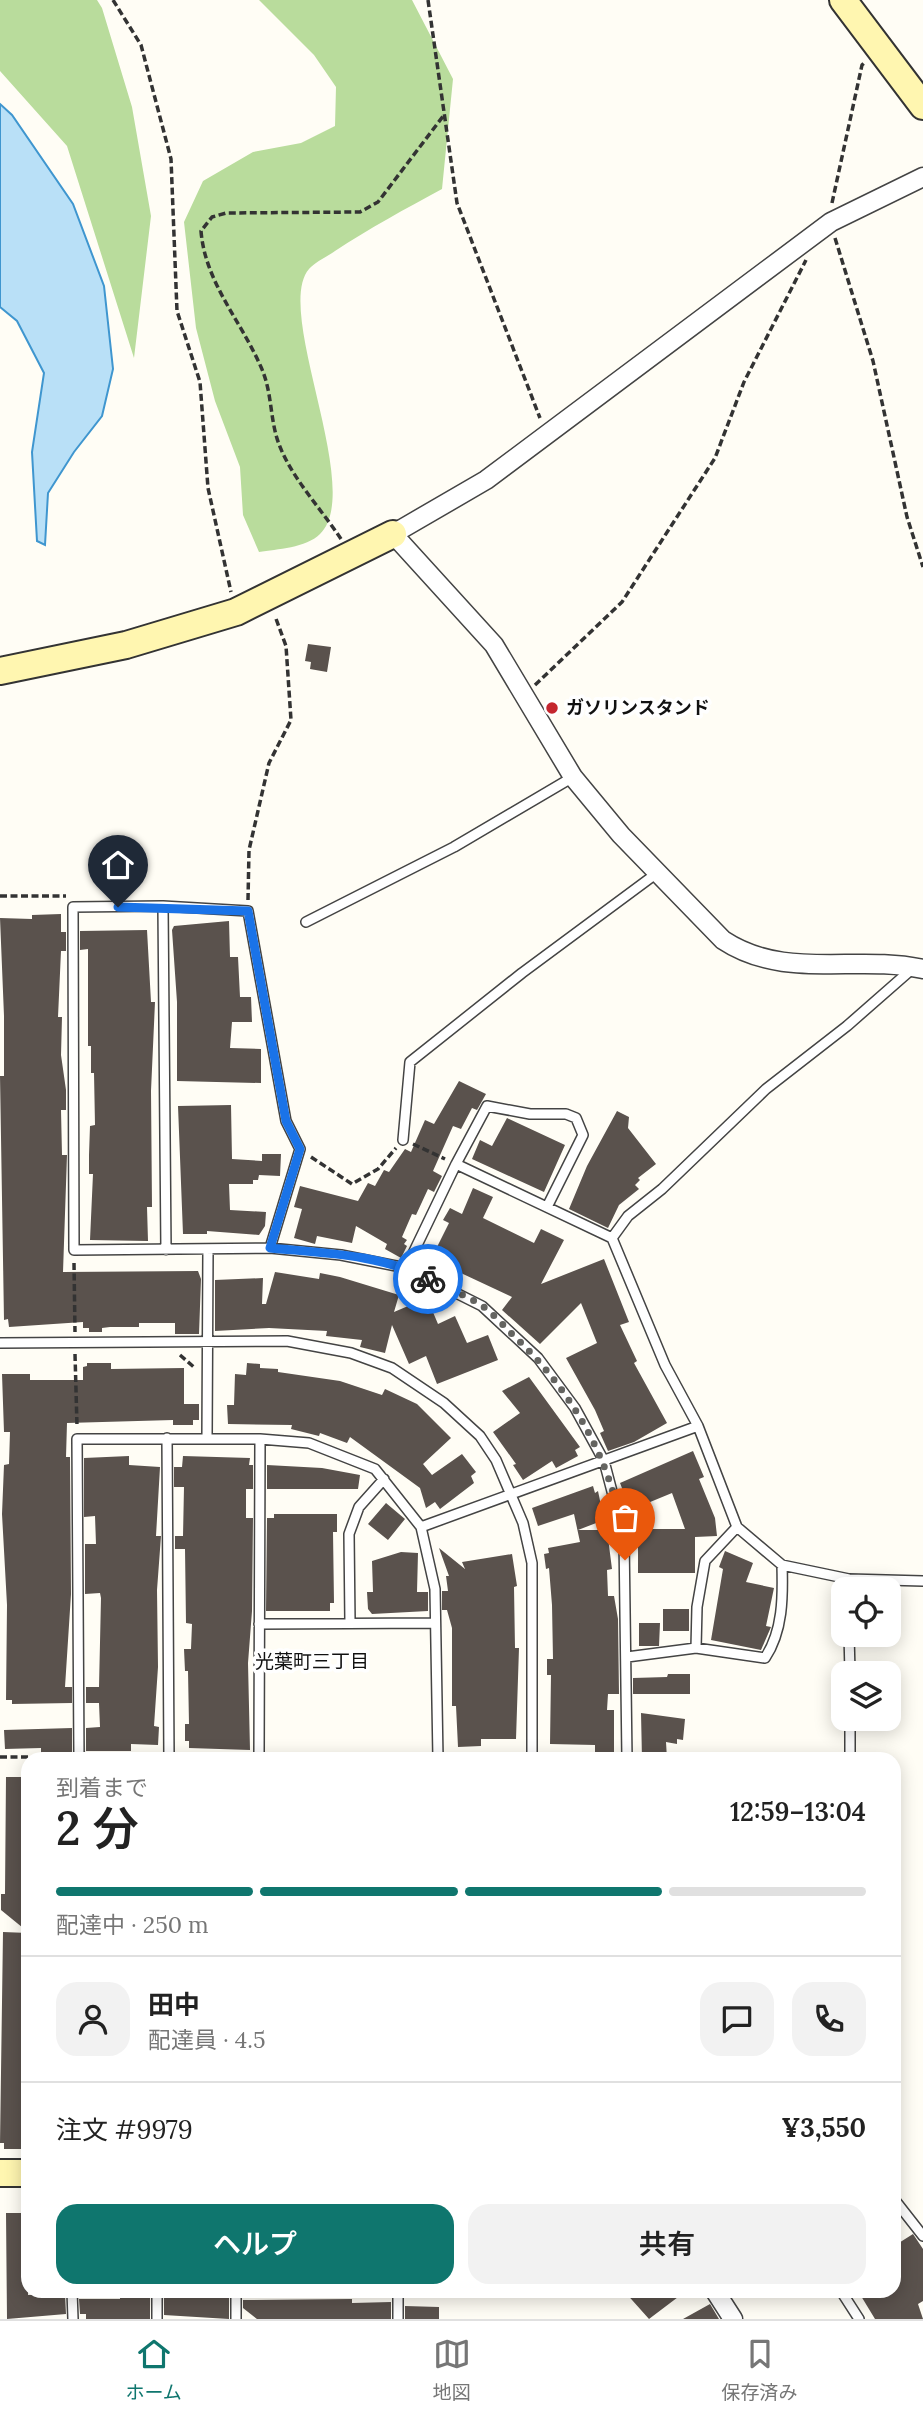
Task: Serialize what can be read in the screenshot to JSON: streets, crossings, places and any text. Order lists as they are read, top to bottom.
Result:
{
  "districts": ["光葉町三丁目"],
  "places": ["ガソリンスタンド"],
  "page": {
    "heading": ["2 分", "到着まで", "12:59–13:04"],
    "panel": [
      "田中",
      "配達員 · 4.5",
      "注文 #9979",
      "¥3,550"
    ],
    "bar": "配達中 · 250 m",
    "buttons": ["ヘルプ", "共有"],
    "tabs": ["ホーム", "地図", "保存済み"]
  }
}
